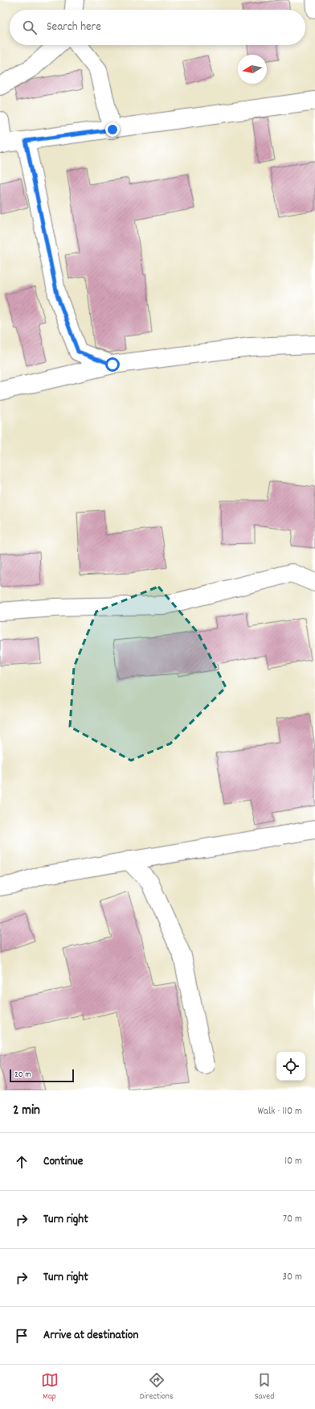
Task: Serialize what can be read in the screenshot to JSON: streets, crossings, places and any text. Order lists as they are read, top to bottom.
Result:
{
  "scale_bar": "20 m",
  "north": "left",
  "page": {
    "search": "Search here",
    "scale": "20 m",
    "heading": ["2 min", "Walk · 110 m"],
    "list": [
      ["Continue", "10 m"],
      ["Turn right", "70 m"],
      ["Turn right", "30 m"],
      "Arrive at destination"
    ],
    "nav": ["Map", "Directions", "Saved"]
  }
}
